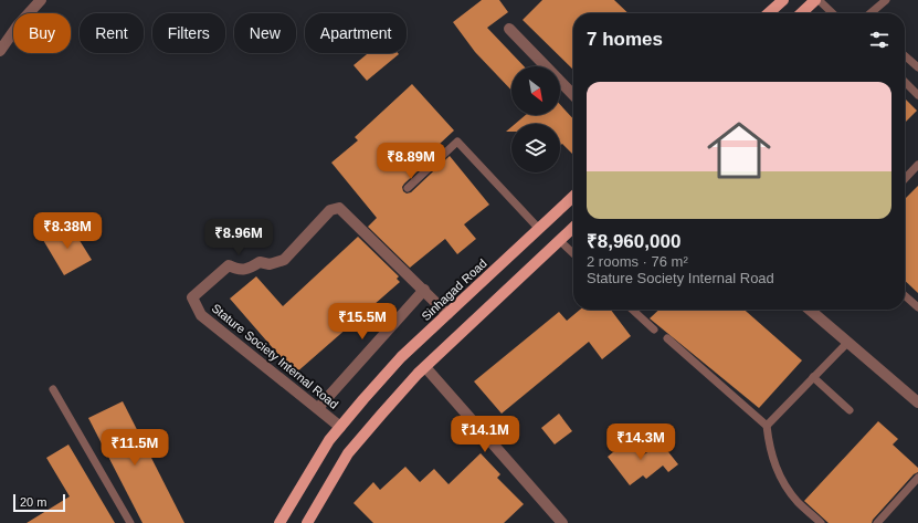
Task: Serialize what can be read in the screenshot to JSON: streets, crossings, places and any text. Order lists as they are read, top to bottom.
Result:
{
  "streets": {
    "main road": ["Sinhagad Road"],
    "street": ["Stature Society Internal Road"]
  },
  "crossings": [
    ["Sinhagad Road", "Stature Society Internal Road"]
  ],
  "scale_bar": "20 m",
  "north": "bottom right",
  "page": {
    "chip": [
      "Buy",
      "Rent",
      "Filters",
      "New",
      "Apartment"
    ],
    "heading": "7 homes",
    "list": [
      {
        "name": "₹8,960,000",
        "note": "2 rooms · 76 m² · Stature Society Internal Road"
      }
    ],
    "price": [
      "₹8.89M",
      "₹8.38M",
      "₹8.96M",
      "₹15.5M",
      "₹14.1M",
      "₹14.3M",
      "₹11.5M"
    ],
    "scale": "20 m"
  }
}
